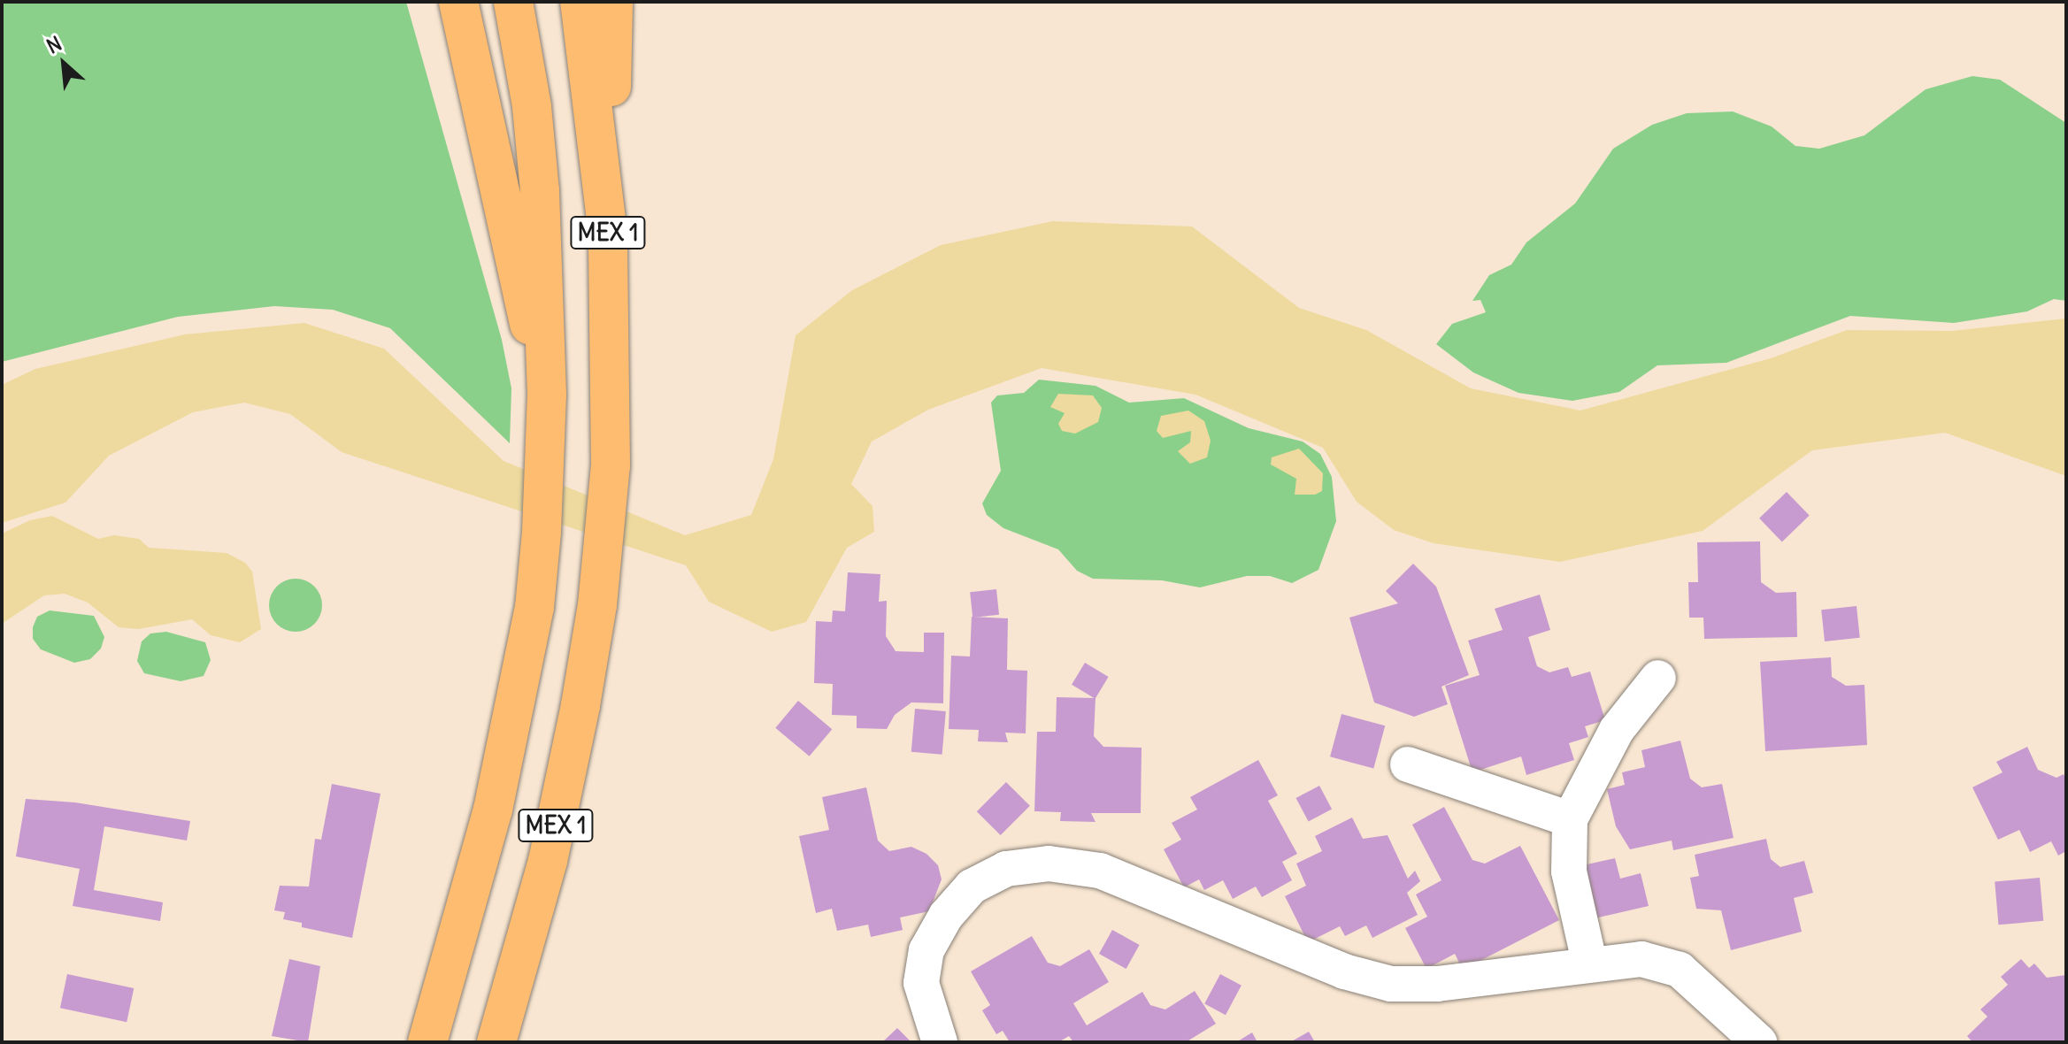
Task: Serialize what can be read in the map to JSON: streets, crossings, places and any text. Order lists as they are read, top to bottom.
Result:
{
  "streets": {
    "highway": ["MEX 1"]
  },
  "north": "top left"
}
